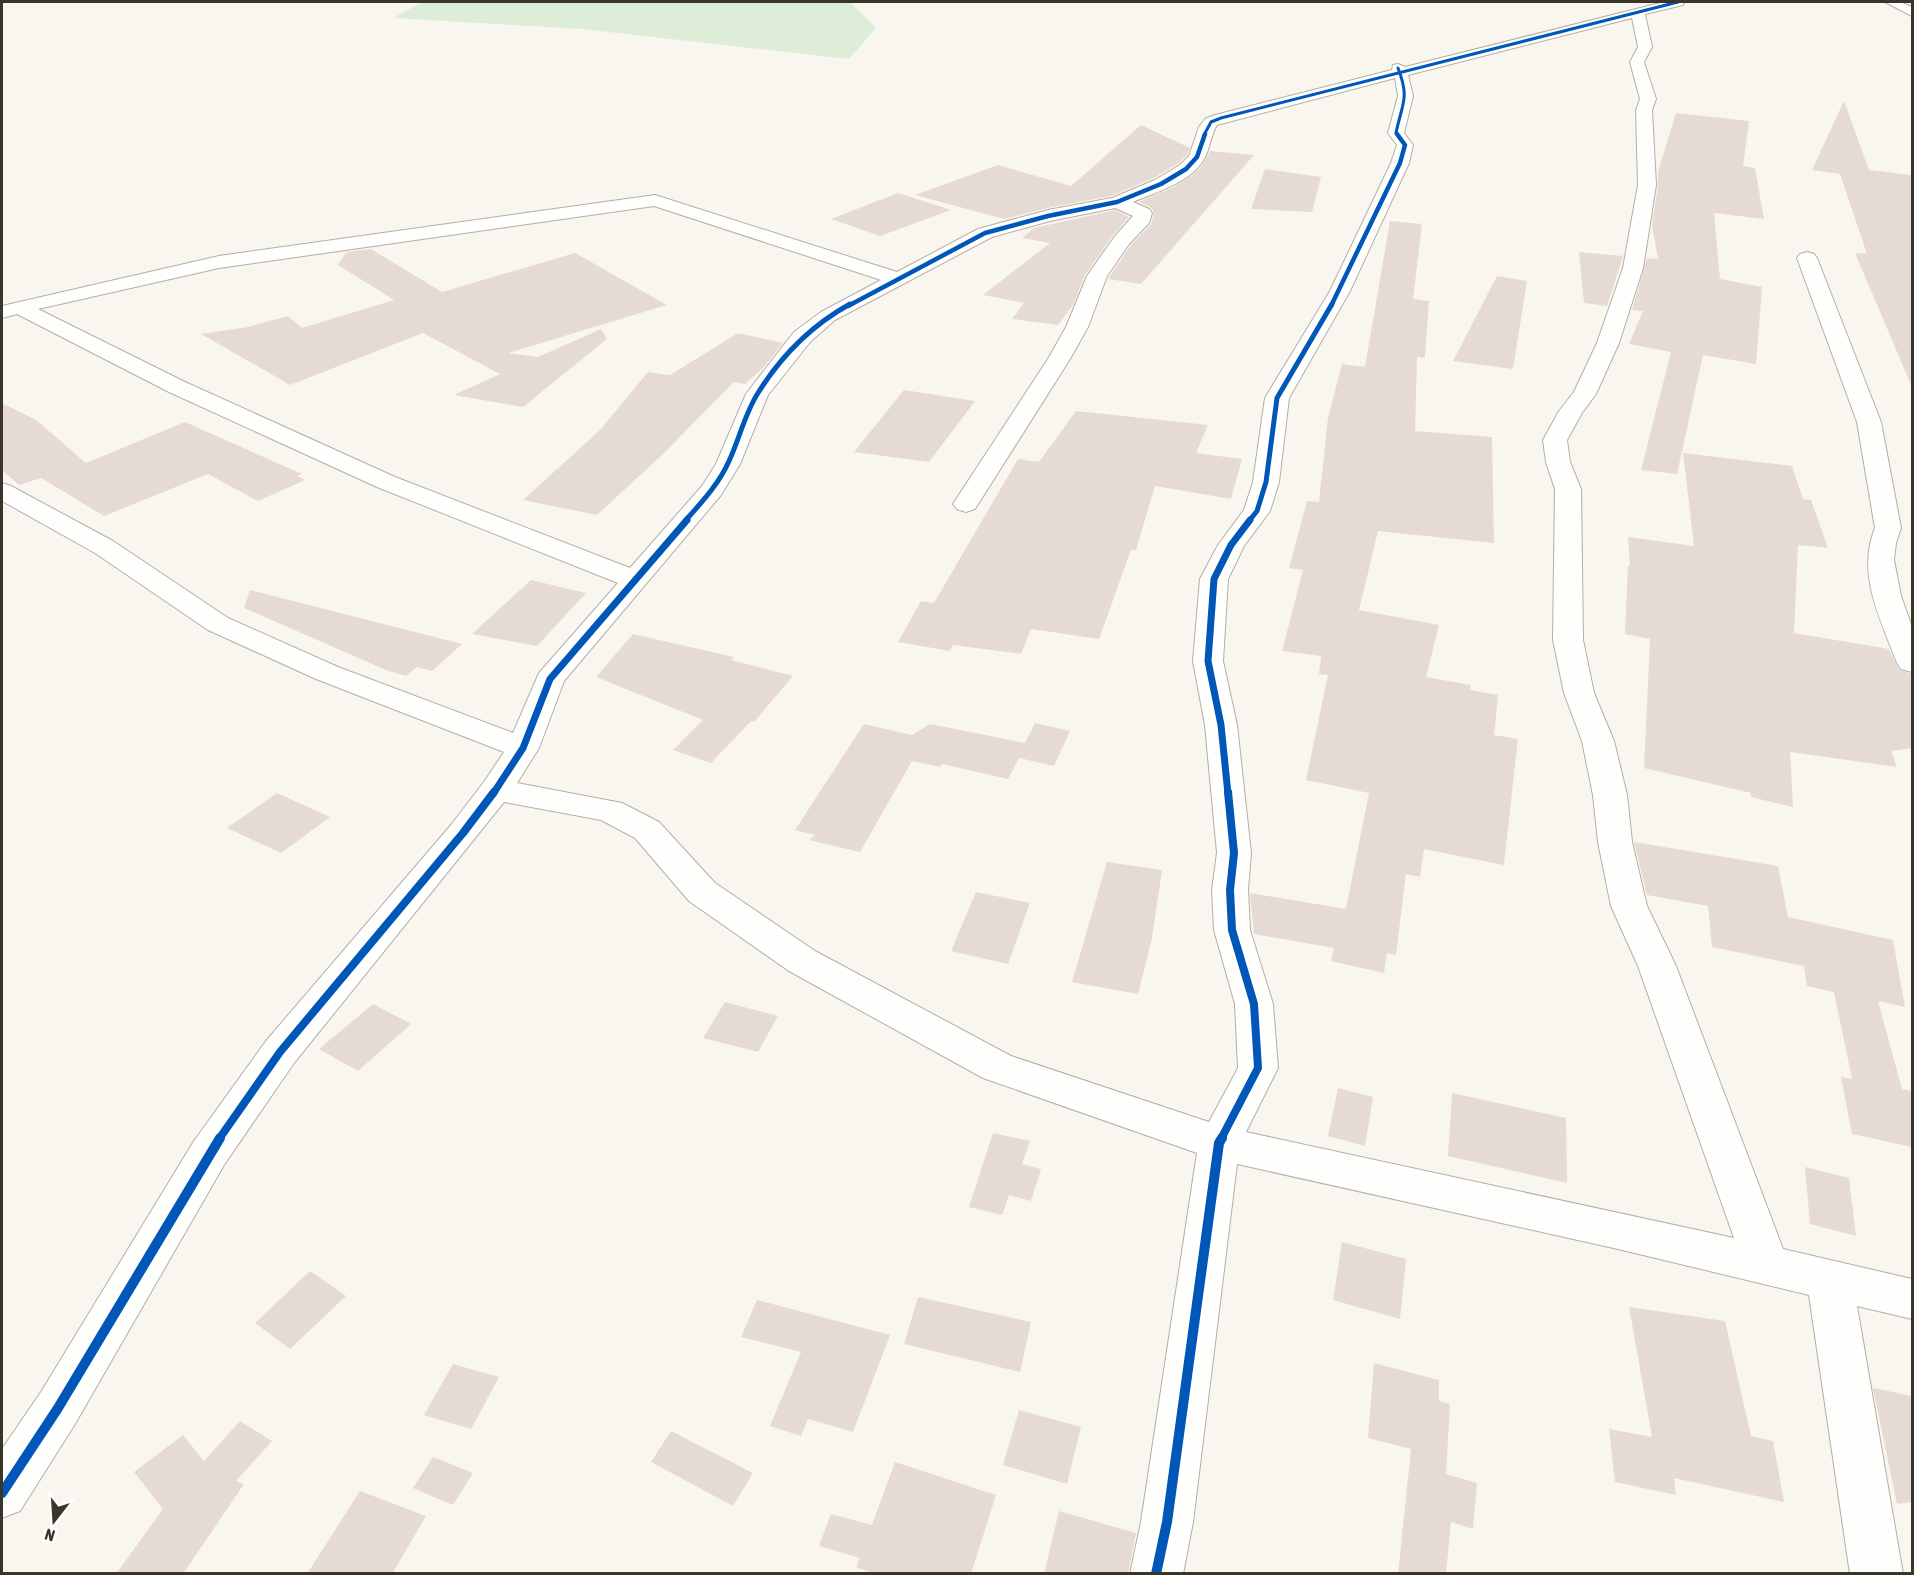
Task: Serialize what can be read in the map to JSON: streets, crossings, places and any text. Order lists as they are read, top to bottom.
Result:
{
  "north": "bottom"
}
